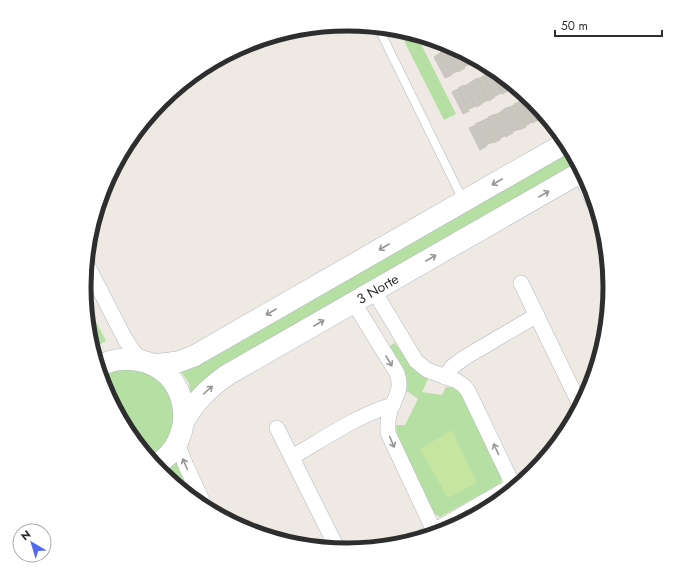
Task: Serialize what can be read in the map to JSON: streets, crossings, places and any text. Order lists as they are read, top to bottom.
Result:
{
  "streets": {
    "street": ["3 Norte"]
  },
  "scale_bar": "50 m",
  "north": "top left"
}
